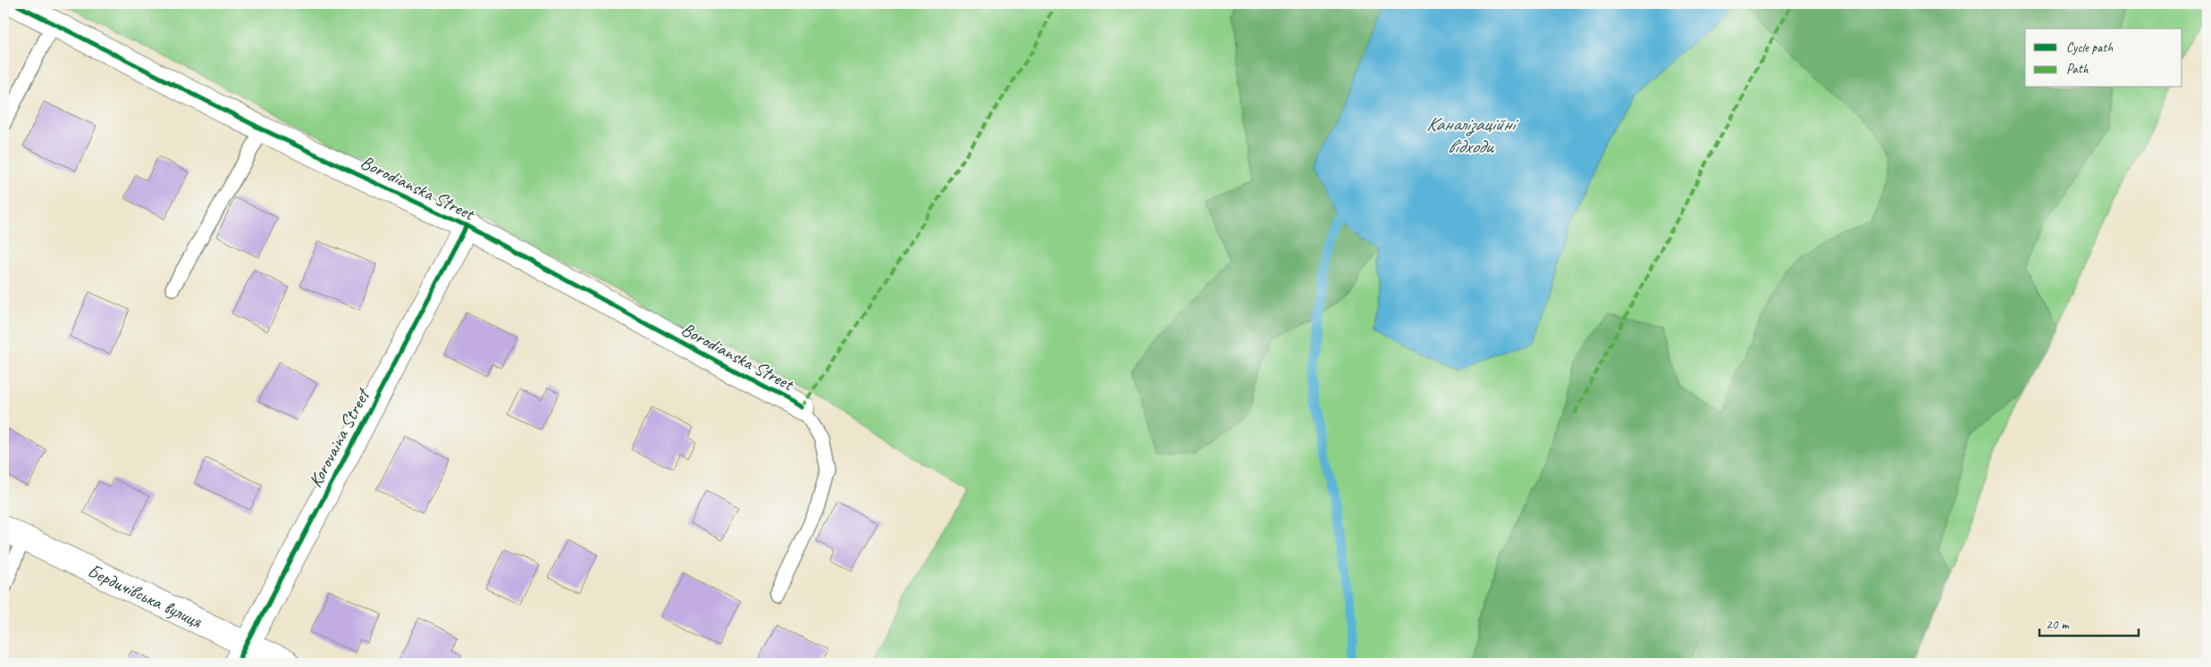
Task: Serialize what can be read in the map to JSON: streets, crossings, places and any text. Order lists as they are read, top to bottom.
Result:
{
  "streets": {
    "street": ["Borodianska Street", "Korovaina Street", "Бердичівська вулиця"]
  },
  "crossings": [
    ["Borodianska Street", "Korovaina Street"],
    ["Korovaina Street", "Бердичівська вулиця"]
  ],
  "water": ["Каналізаційні відходи"],
  "legend": ["Cycle path", "Path"],
  "scale_bar": "20 m"
}
